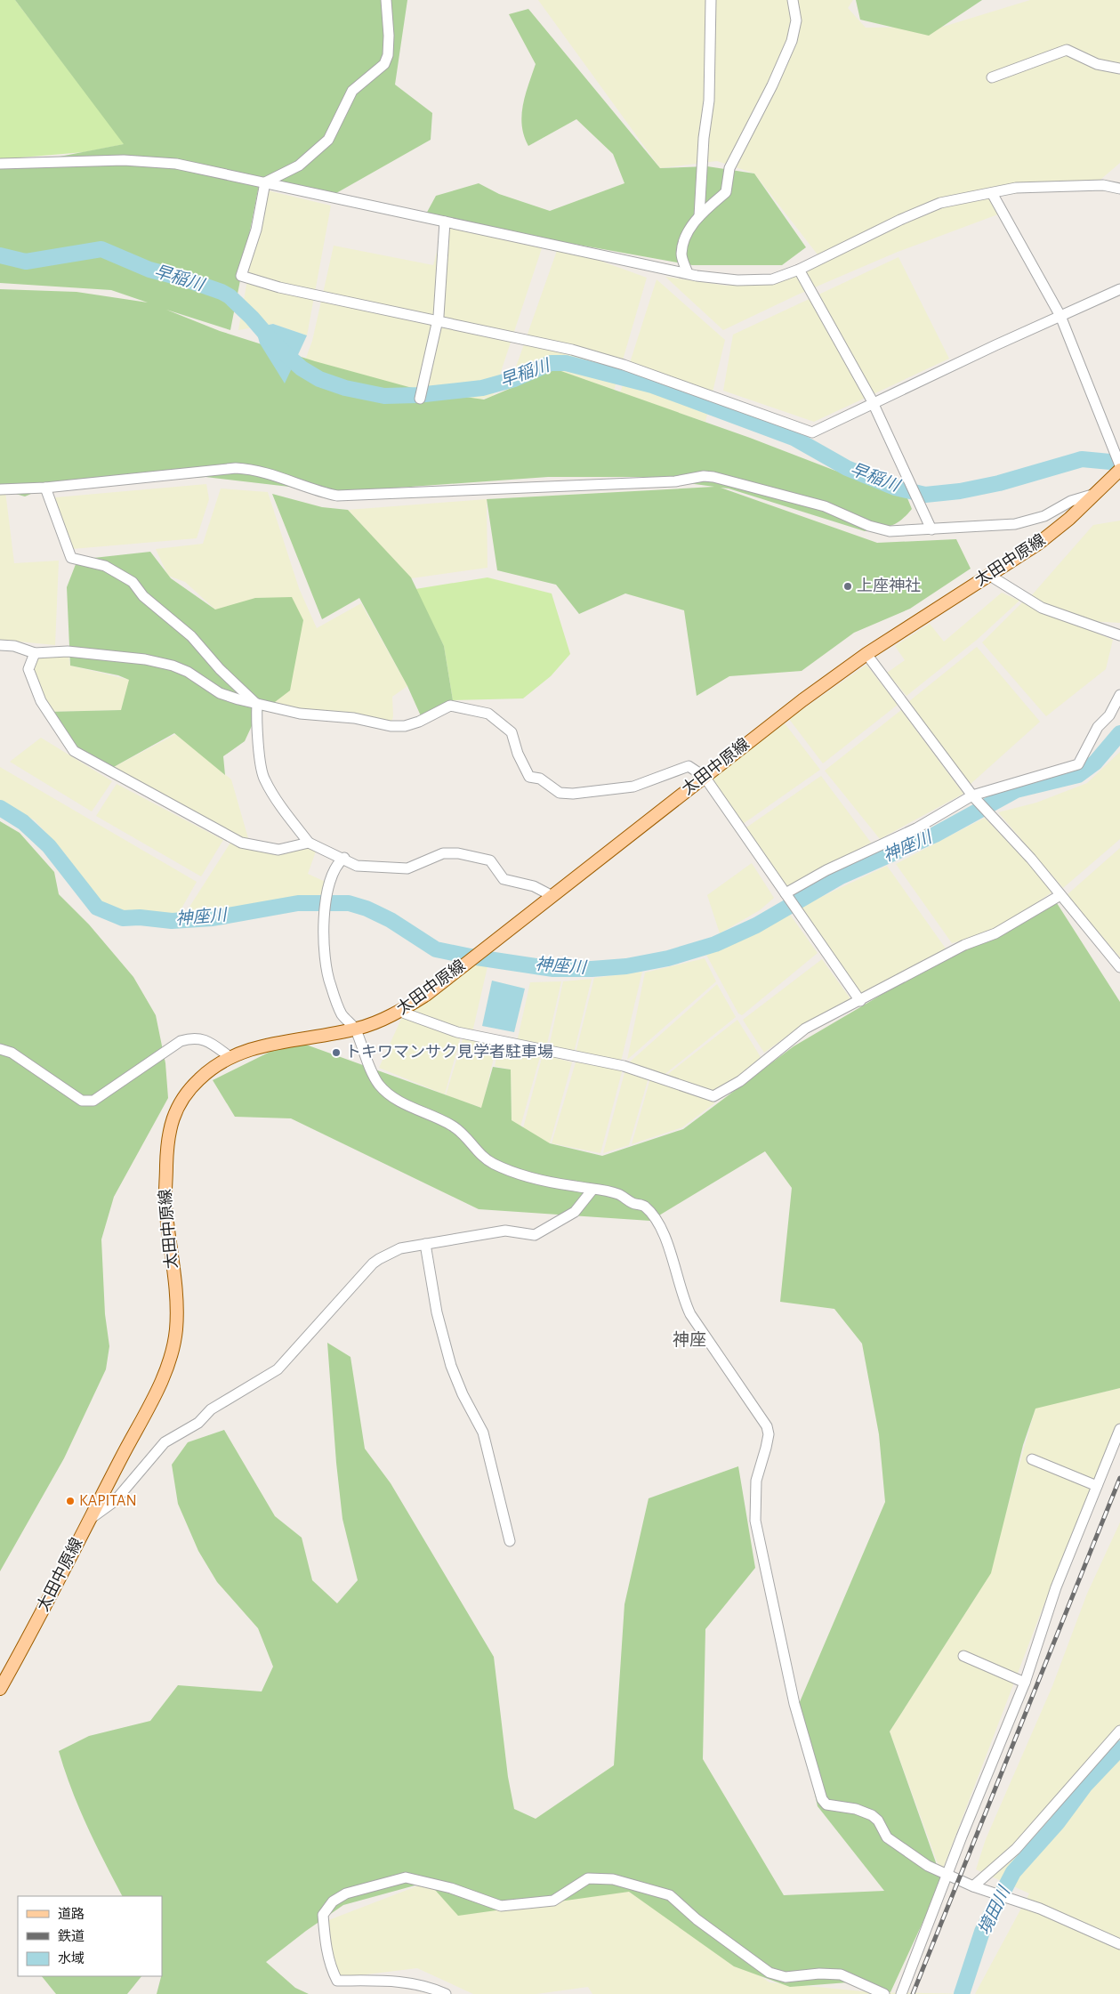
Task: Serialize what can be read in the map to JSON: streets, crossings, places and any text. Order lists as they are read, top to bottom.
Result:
{
  "streets": {
    "main road": ["太田中原線"]
  },
  "districts": ["神座"],
  "water": ["早稲川", "神座川", "境田川"],
  "places": ["上座神社", "トキワマンサク見学者駐車場", "KAPITAN"],
  "legend": ["道路", "鉄道", "水域"]
}
